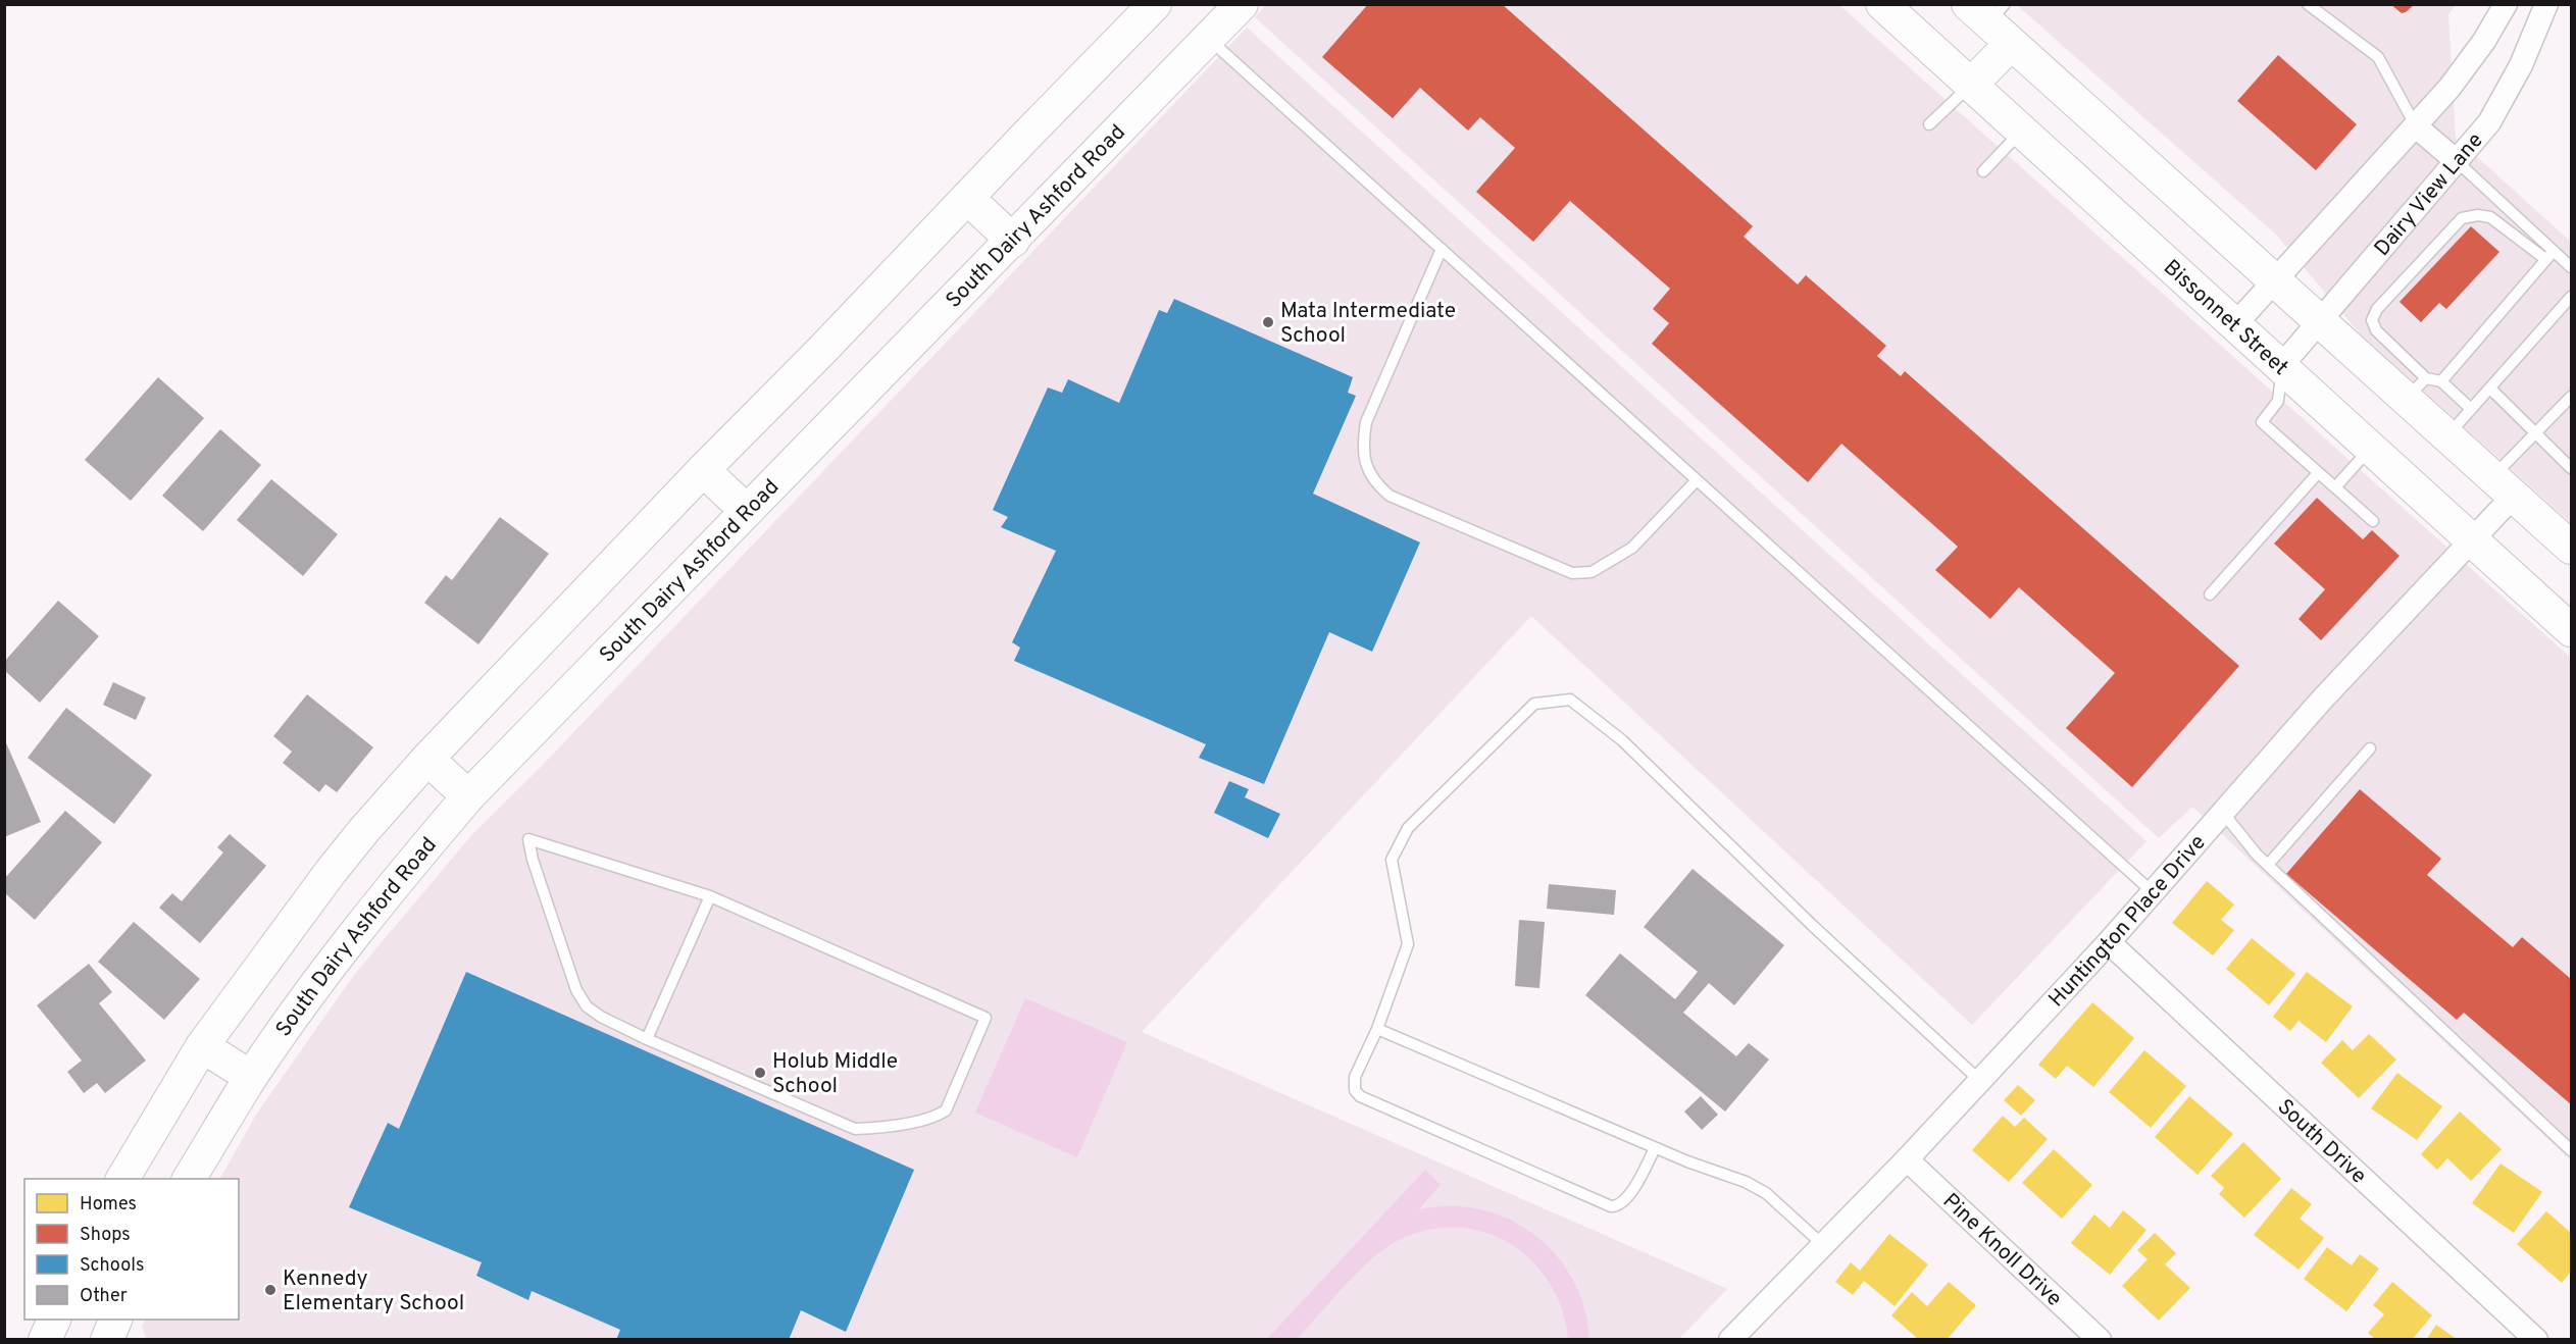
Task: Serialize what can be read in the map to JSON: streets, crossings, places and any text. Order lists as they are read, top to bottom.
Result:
{
  "streets": {
    "main road": ["South Dairy Ashford Road", "Bissonnet Street"],
    "street": [
      "Dairy View Lane",
      "Huntington Place Drive",
      "South Drive",
      "Pine Knoll Drive"
    ]
  },
  "crossings": [
    ["Dairy View Lane", "Bissonnet Street"],
    ["Bissonnet Street", "Huntington Place Drive"],
    ["Huntington Place Drive", "South Drive"],
    ["Huntington Place Drive", "Pine Knoll Drive"]
  ],
  "places": ["Mata Intermediate School", "Holub Middle School", "Kennedy Elementary School"],
  "legend": [
    "Homes",
    "Shops",
    "Schools",
    "Other"
  ]
}
